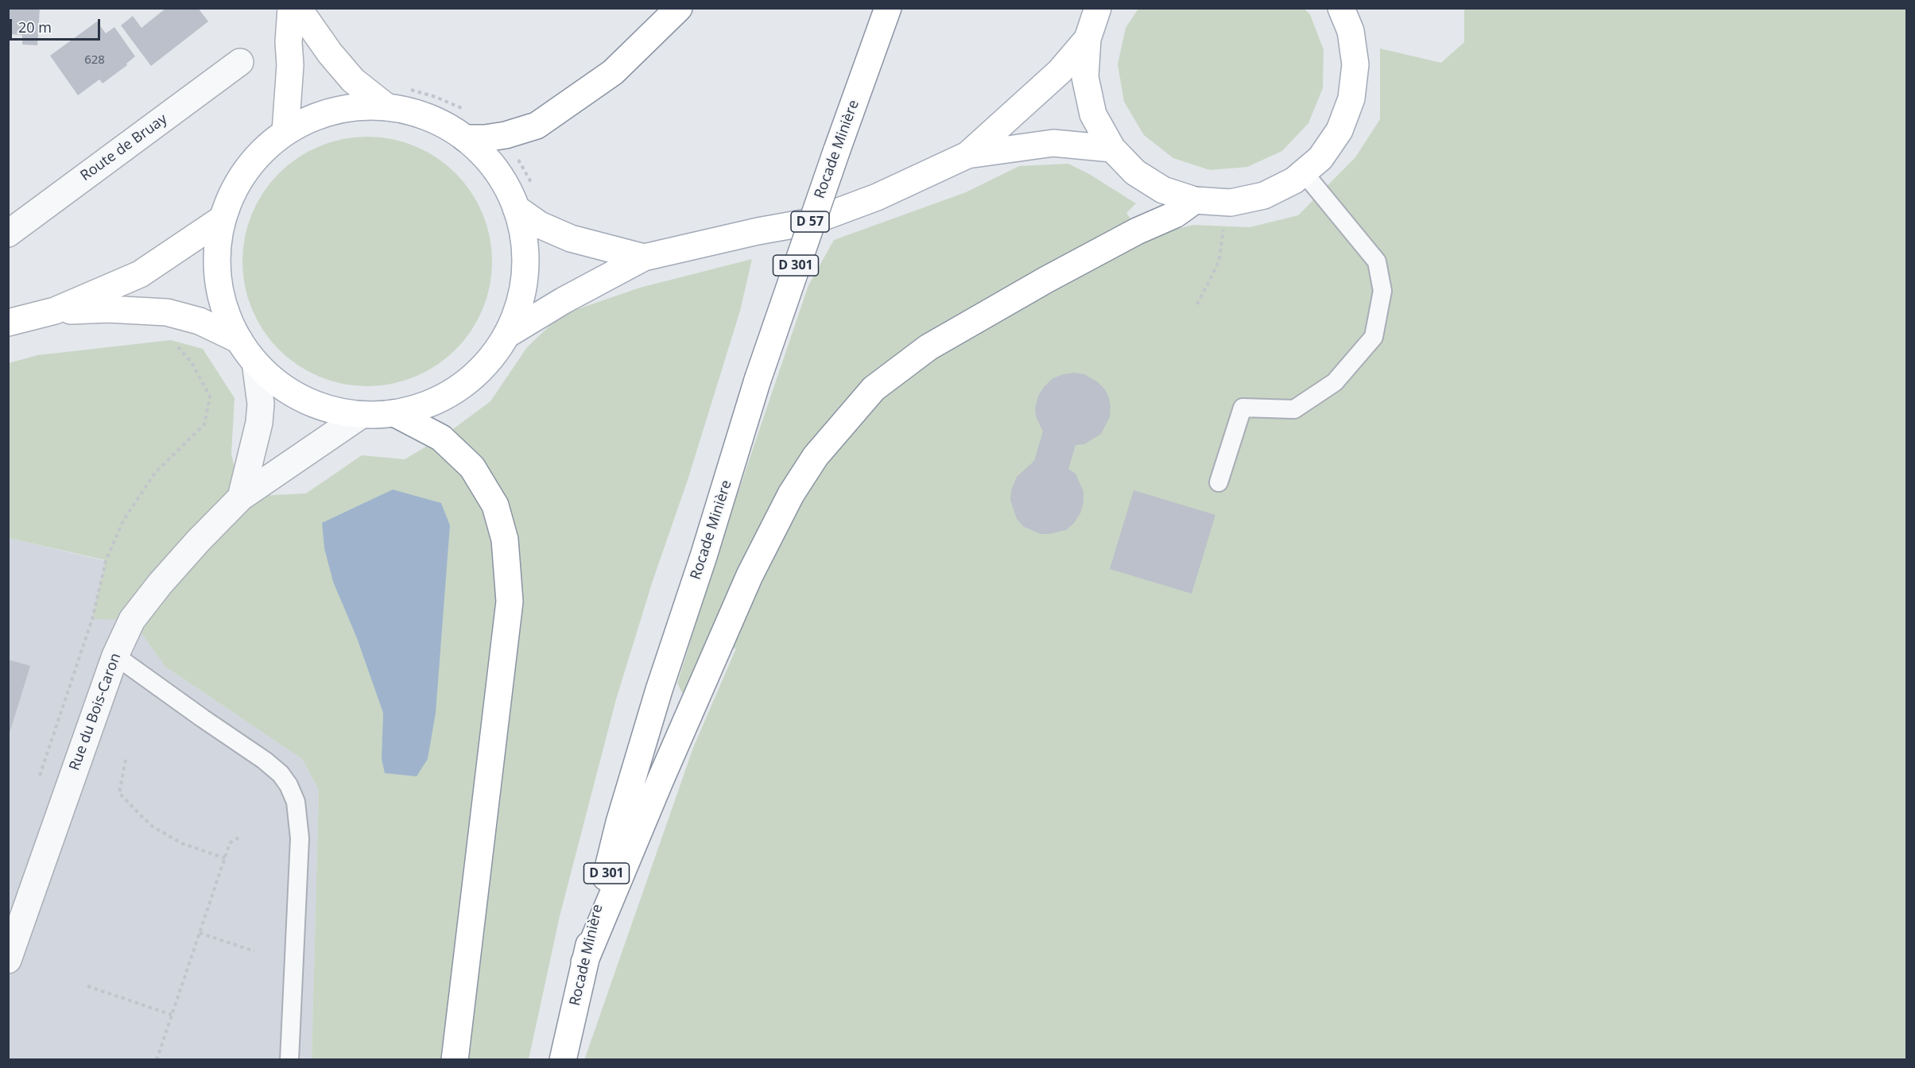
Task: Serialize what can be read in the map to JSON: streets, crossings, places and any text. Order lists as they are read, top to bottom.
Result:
{
  "streets": {
    "main road": ["Rocade Minière", "D 57", "D 301"],
    "street": ["Route de Bruay", "Rue du Bois-Caron"]
  },
  "house_numbers": ["628"],
  "scale_bar": "20 m"
}
